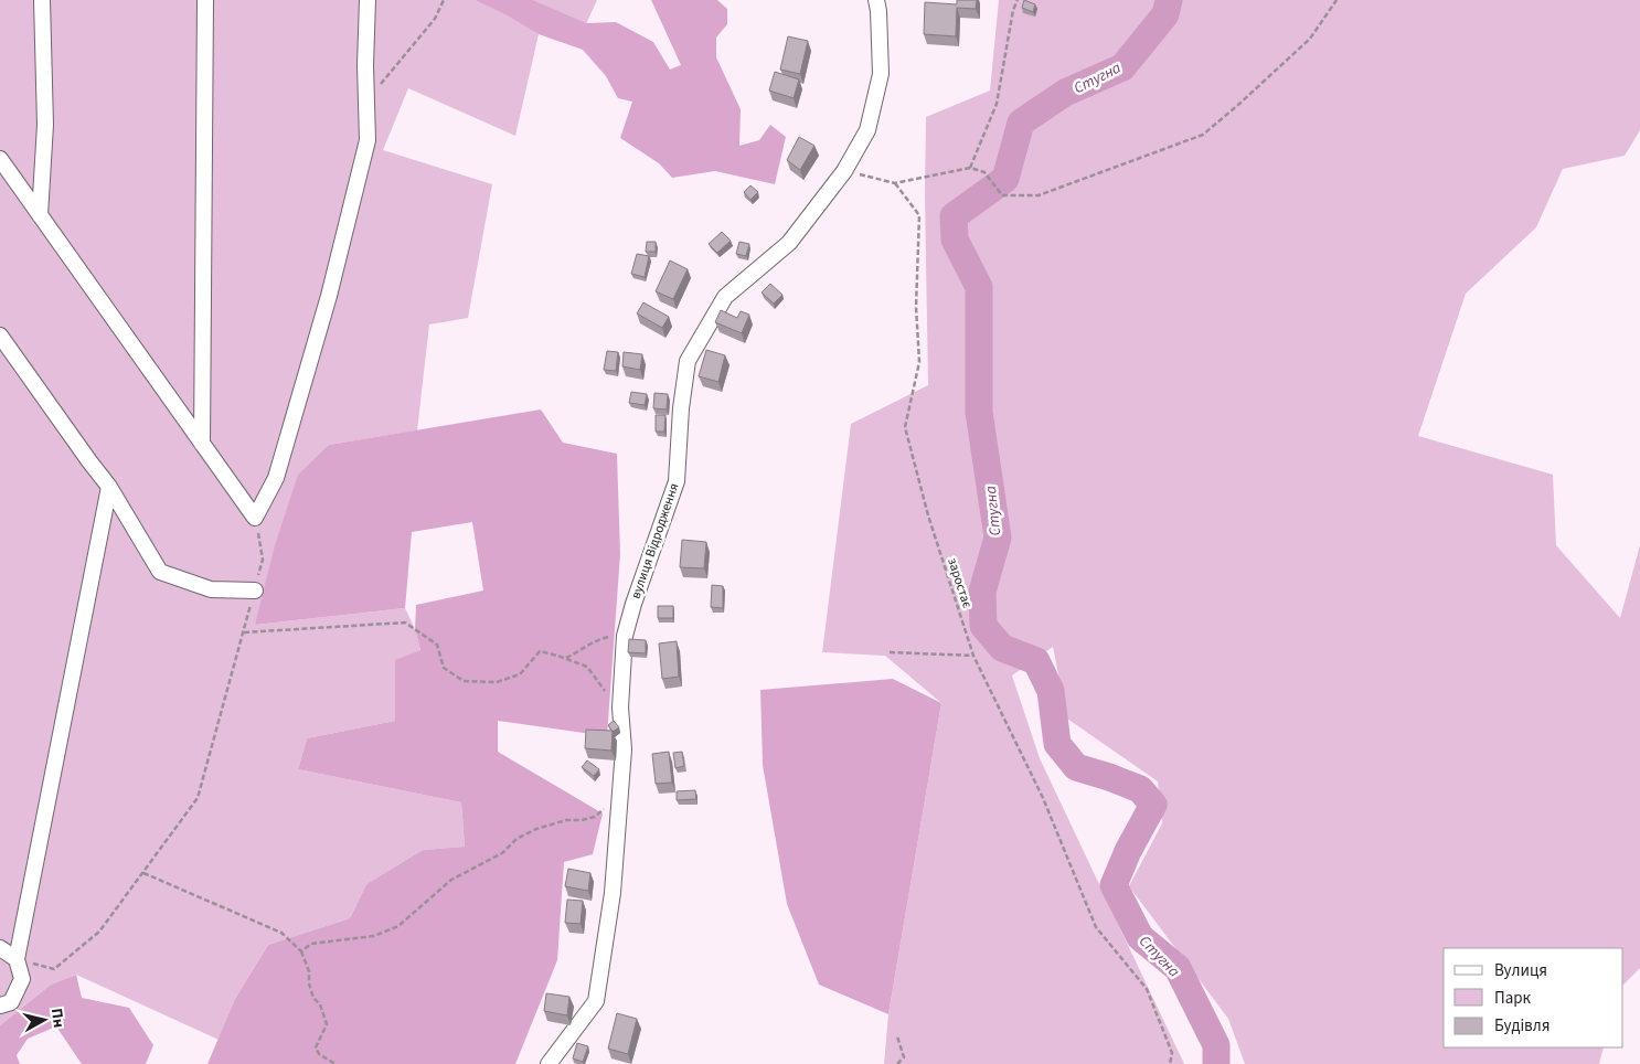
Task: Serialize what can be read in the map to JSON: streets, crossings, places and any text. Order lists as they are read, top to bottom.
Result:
{
  "streets": {
    "street": ["вулиця Відродження"],
    "path": ["заростає"]
  },
  "water": ["Стугна"],
  "legend": ["Вулиця", "Парк", "Будівля"],
  "north": "right"
}
